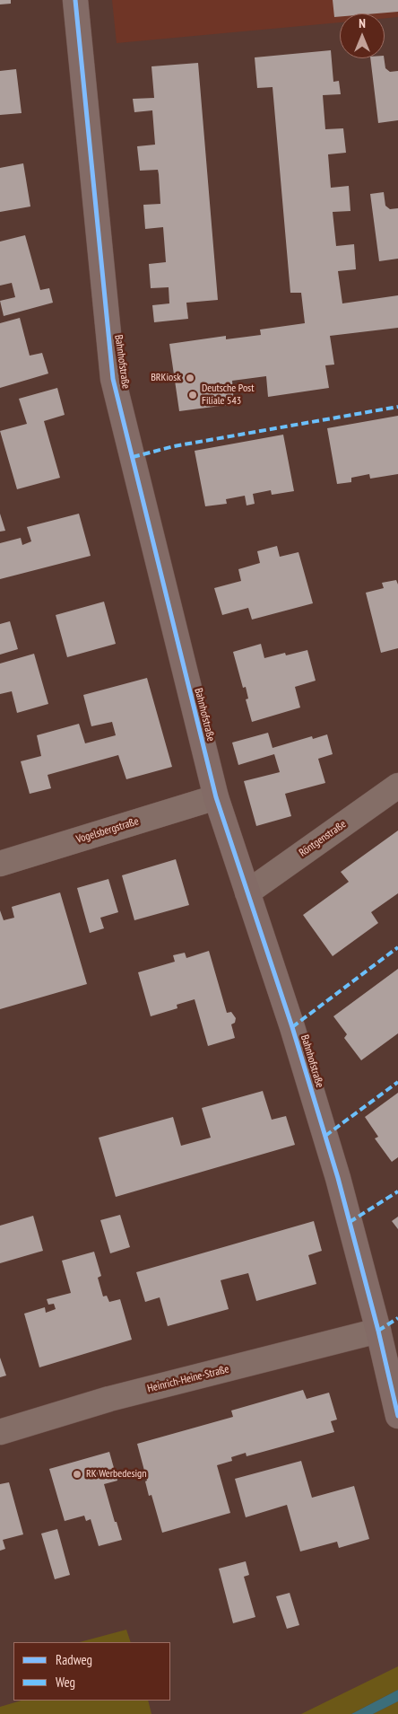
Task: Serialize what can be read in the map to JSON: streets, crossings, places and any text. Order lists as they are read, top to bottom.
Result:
{
  "streets": {
    "street": [
      "Bahnhofstraße",
      "Vogelsbergstraße",
      "Röntgenstraße",
      "Heinrich-Heine-Straße"
    ]
  },
  "crossings": [
    ["Bahnhofstraße", "Vogelsbergstraße"],
    ["Bahnhofstraße", "Röntgenstraße"],
    ["Bahnhofstraße", "Heinrich-Heine-Straße"]
  ],
  "places": ["BRKiosk", "Deutsche Post Filiale 543", "RK Werbedesign"],
  "legend": ["Radweg", "Weg"],
  "north": "top"
}
